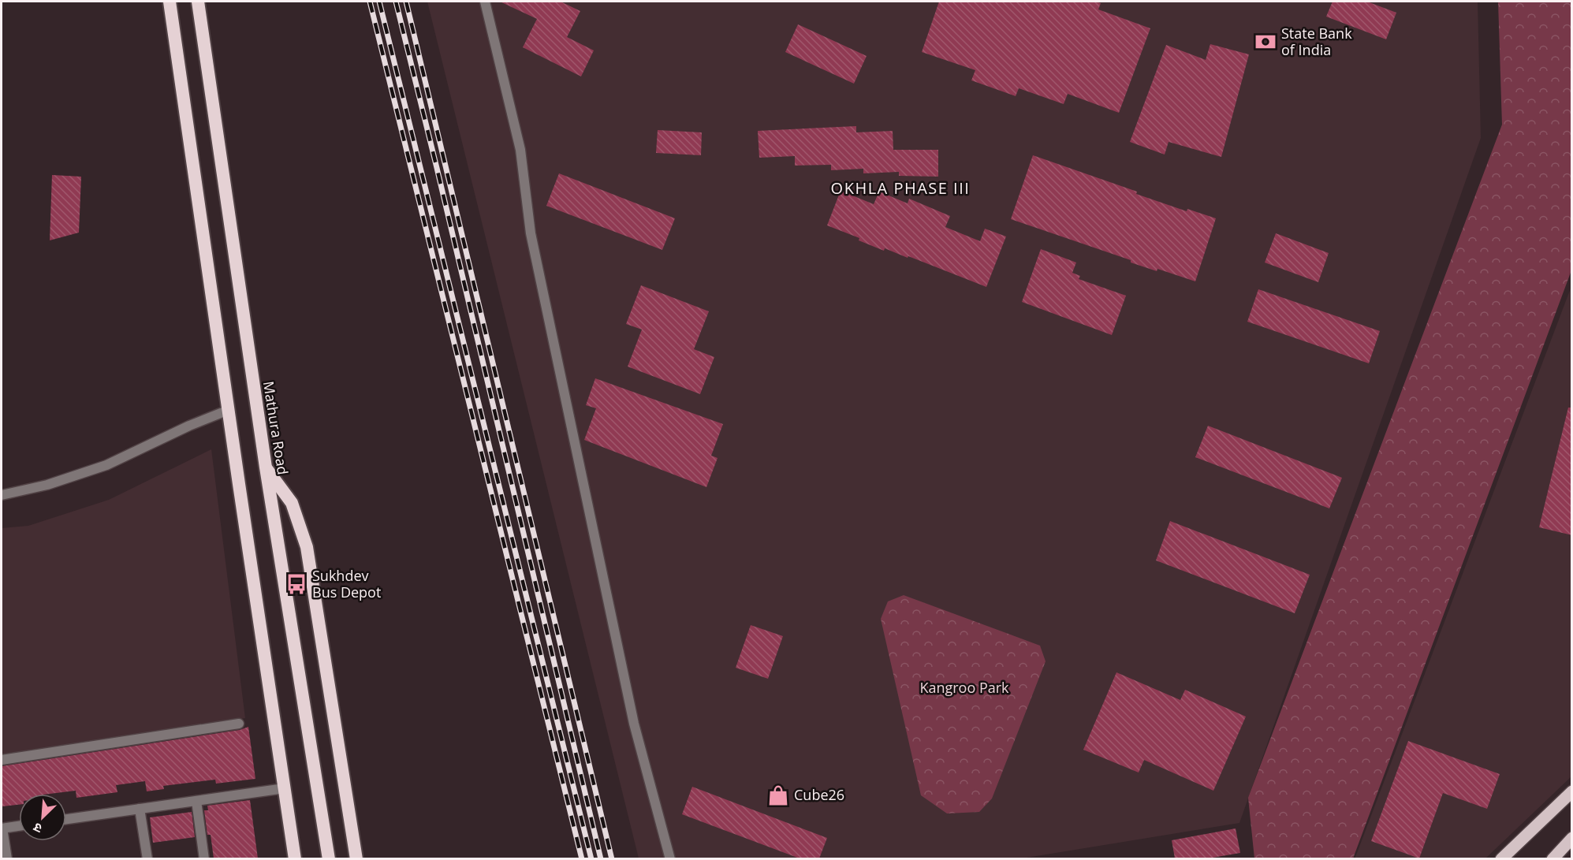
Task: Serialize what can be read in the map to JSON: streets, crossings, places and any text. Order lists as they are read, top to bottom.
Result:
{
  "streets": {
    "highway": ["Mathura Road"]
  },
  "districts": ["OKHLA PHASE III"],
  "parks": ["Kangroo Park"],
  "places": {
    "bank": ["State Bank of India"],
    "bus stop": ["Sukhdev Bus Depot"],
    "shop": ["Cube26"]
  },
  "north": "bottom left"
}
